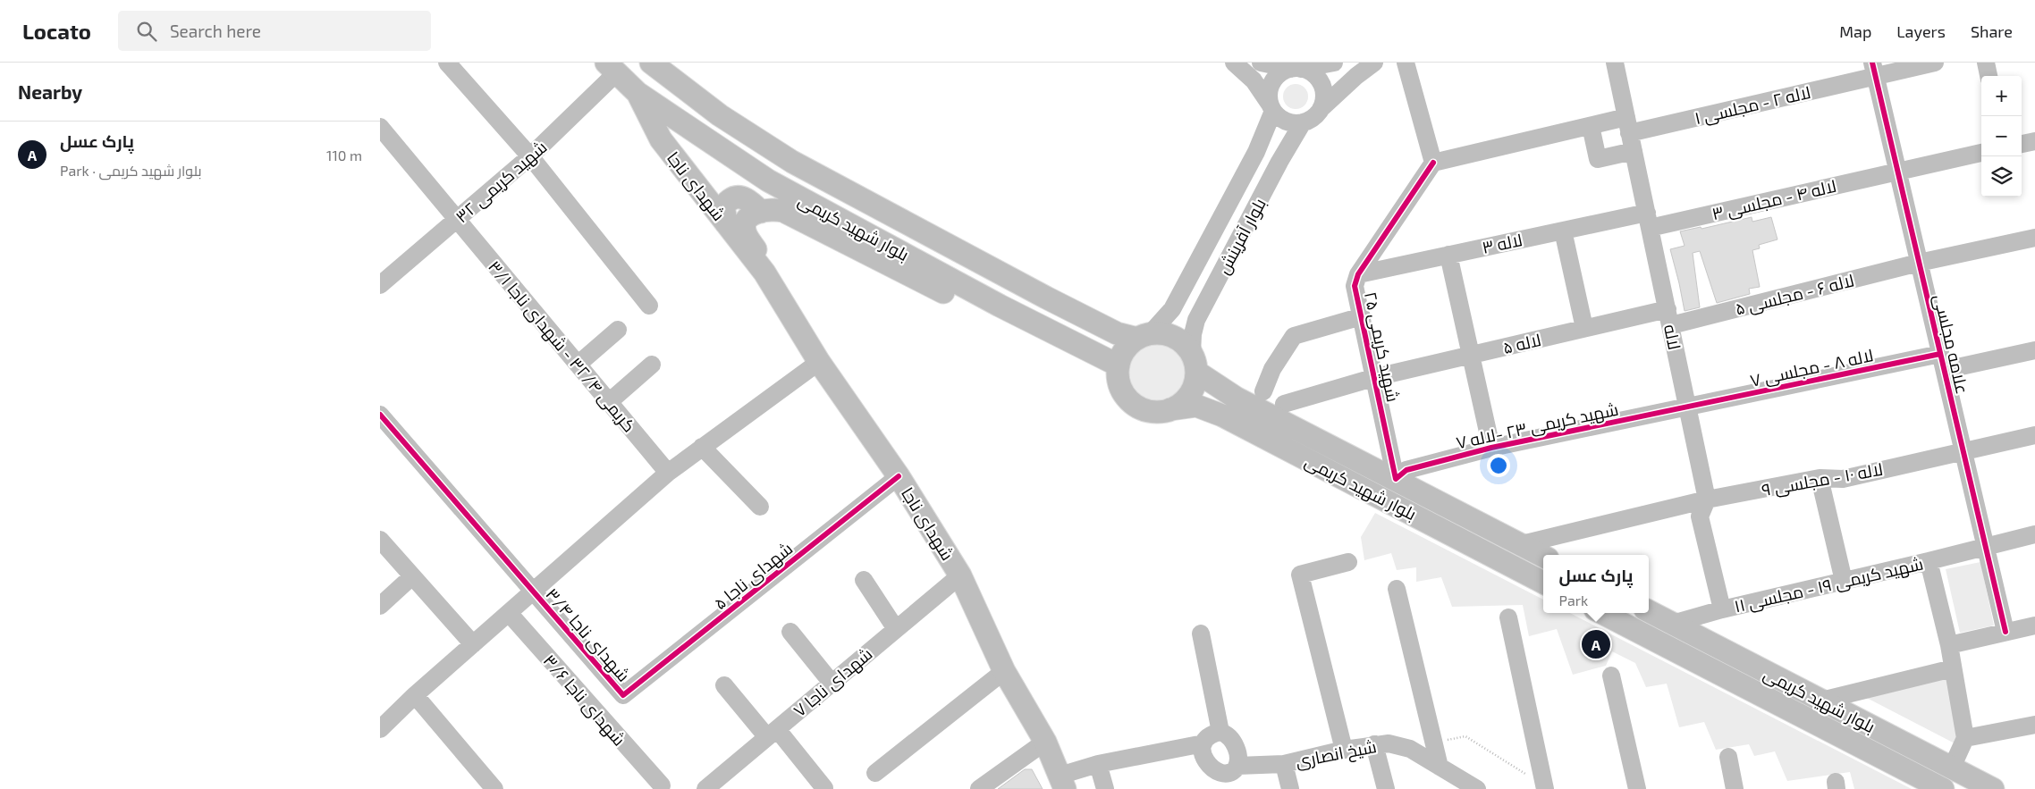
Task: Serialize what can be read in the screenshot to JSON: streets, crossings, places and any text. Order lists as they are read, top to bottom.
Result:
{
  "streets": {
    "main road": ["شهدای ناجا", "بلوار شهید کریمی"],
    "street": [
      "لاله ۲ - مجلسی ۱",
      "شهید کریمی ۳۲",
      "لاله ۴ - مجلسی ۳",
      "بلوار آفرینش",
      "لاله ۳",
      "لاله ۶ - مجلسی ۵",
      "لاله",
      "لاله ۵",
      "علامه مجلسی",
      "کریمی ۳۲/۴ - شهدای ناجا ۳/۱",
      "شهید کریمی ۲۵",
      "لاله ۸ - مجلسی ۷",
      "شهید کریمی ۲۳ -لاله ۷",
      "لاله ۱۰ - مجلسی ۹",
      "شهدای ناجا ۵",
      "شهید کریمی ۱۹ - مجلسی ۱۱",
      "شهدای ناجا ۳/۴",
      "شهدای ناجا ۷",
      "شهدای ناجا ۳/۶",
      "شیخ انصاری"
    ]
  },
  "crossings": [
    ["لاله ۲ - مجلسی ۱", "لاله"],
    ["لاله ۲ - مجلسی ۱", "علامه مجلسی"],
    ["لاله ۲ - مجلسی ۱", "شهید کریمی ۲۵"],
    ["شهید کریمی ۳۲", "بلوار شهید کریمی"],
    ["شهید کریمی ۳۲", "کریمی ۳۲/۴ - شهدای ناجا ۳/۱"],
    ["شهدای ناجا", "بلوار شهید کریمی"],
    ["شهدای ناجا", "شهدای ناجا ۵"],
    ["شهدای ناجا", "شهدای ناجا ۷"],
    ["لاله ۴ - مجلسی ۳", "لاله ۳"],
    ["لاله ۴ - مجلسی ۳", "لاله"],
    ["لاله ۴ - مجلسی ۳", "علامه مجلسی"],
    ["بلوار شهید کریمی", "بلوار آفرینش"],
    ["بلوار شهید کریمی", "شهید کریمی ۲۵"],
    ["بلوار شهید کریمی", "شهید کریمی ۲۳ -لاله ۷"],
    ["بلوار شهید کریمی", "لاله ۱۰ - مجلسی ۹"],
    ["بلوار شهید کریمی", "شهید کریمی ۱۹ - مجلسی ۱۱"],
    ["لاله ۳", "لاله"],
    ["لاله ۳", "شهید کریمی ۲۵"],
    ["لاله ۶ - مجلسی ۵", "لاله"],
    ["لاله ۶ - مجلسی ۵", "لاله ۵"],
    ["لاله ۶ - مجلسی ۵", "علامه مجلسی"],
    ["لاله", "لاله ۵"],
    ["لاله", "لاله ۸ - مجلسی ۷"],
    ["لاله", "شهید کریمی ۲۳ -لاله ۷"],
    ["لاله", "لاله ۱۰ - مجلسی ۹"],
    ["لاله", "شهید کریمی ۱۹ - مجلسی ۱۱"],
    ["لاله ۵", "شهید کریمی ۲۵"],
    ["علامه مجلسی", "لاله ۸ - مجلسی ۷"],
    ["علامه مجلسی", "لاله ۱۰ - مجلسی ۹"],
    ["علامه مجلسی", "شهید کریمی ۱۹ - مجلسی ۱۱"],
    ["شهید کریمی ۲۵", "شهید کریمی ۲۳ -لاله ۷"],
    ["لاله ۸ - مجلسی ۷", "شهید کریمی ۲۳ -لاله ۷"],
    ["شهدای ناجا ۵", "شهدای ناجا ۳/۴"]
  ],
  "page": {
    "header": "Locato",
    "search": "Search here",
    "nav": ["Map", "Layers", "Share"],
    "heading": "Nearby",
    "map_buttons": ["+", "−"],
    "list": [
      {
        "mark": "A",
        "name": "پارک عسل",
        "note": "Park · بلوار شهید کریمی",
        "value": "110 m"
      }
    ],
    "popup": ["پارک عسل", "Park"],
    "pins": "A"
  }
}
